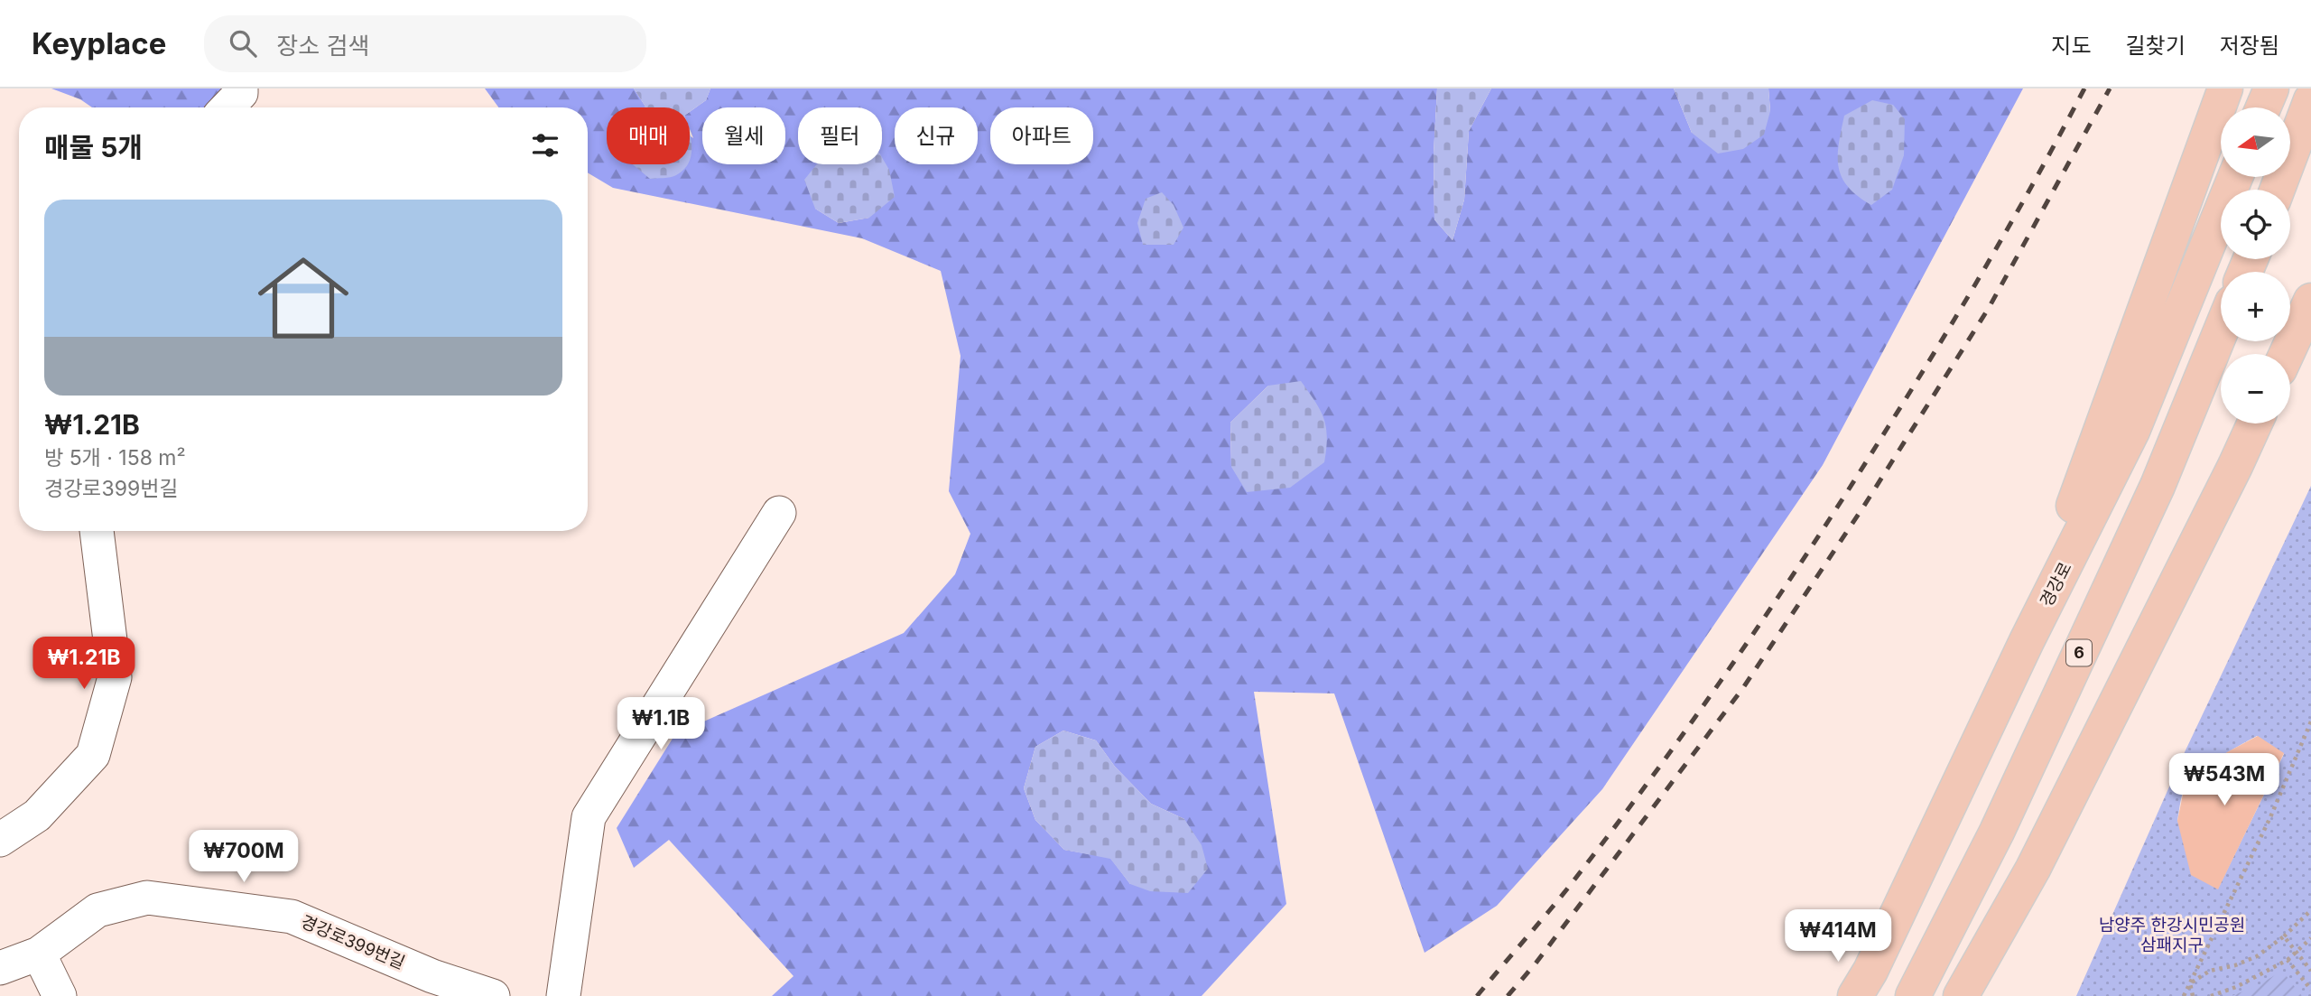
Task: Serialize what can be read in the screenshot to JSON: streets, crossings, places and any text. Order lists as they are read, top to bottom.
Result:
{
  "streets": {
    "main road": ["경강로", "6"],
    "street": ["경강로399번길"]
  },
  "parks": ["남양주 한강시민공원 삼패지구"],
  "north": "left",
  "page": {
    "header": "Keyplace",
    "search": "장소 검색",
    "nav": ["지도", "길찾기", "저장됨"],
    "map_buttons": ["+", "−"],
    "chip": [
      "매매",
      "월세",
      "필터",
      "신규",
      "아파트"
    ],
    "heading": "매물 5개",
    "list": [
      {
        "name": "₩1.21B",
        "note": "방 5개 · 158 m² · 경강로399번길"
      }
    ],
    "price": [
      "₩1.21B",
      "₩1.1B",
      "₩543M",
      "₩700M",
      "₩414M"
    ]
  }
}
